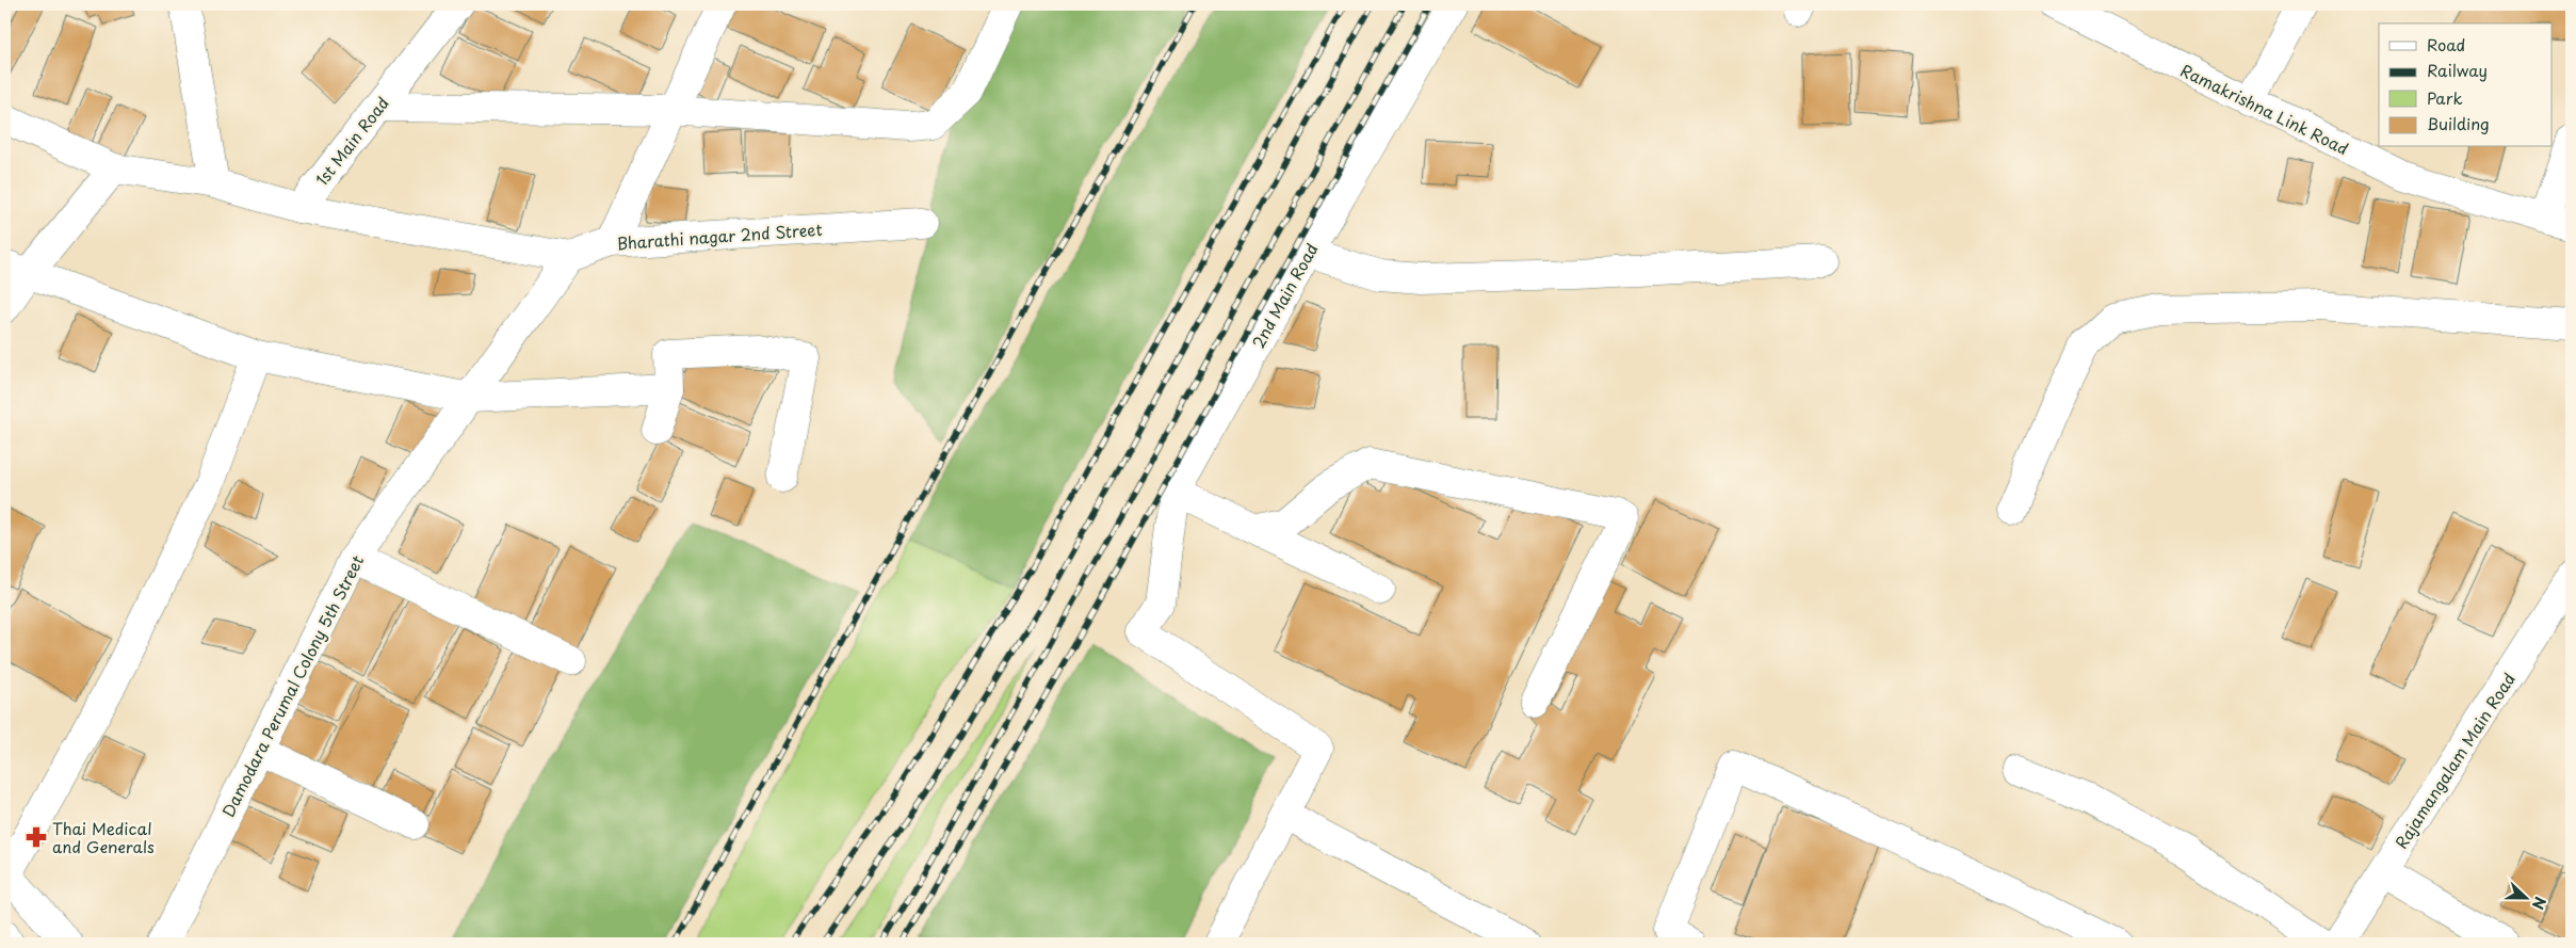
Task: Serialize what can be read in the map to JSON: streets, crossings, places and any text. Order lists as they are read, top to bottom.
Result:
{
  "streets": {
    "street": [
      "Ramakrishna Link Road",
      "1st Main Road",
      "Bharathi nagar 2nd Street",
      "2nd Main Road",
      "Damodara Perumal Colony 5th Street",
      "Rajamangalam Main Road"
    ]
  },
  "crossings": [
    ["1st Main Road", "Bharathi nagar 2nd Street"],
    ["Bharathi nagar 2nd Street", "Damodara Perumal Colony 5th Street"]
  ],
  "places": {
    "pharmacy": ["Thai Medical and Generals"]
  },
  "legend": [
    "Road",
    "Railway",
    "Park",
    "Building"
  ],
  "north": "right"
}
